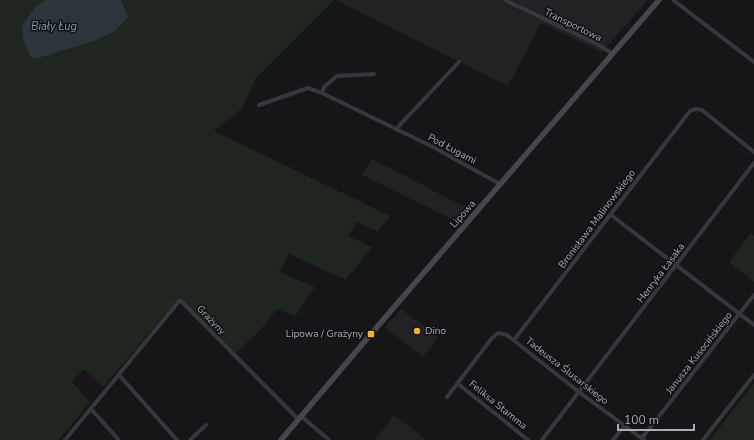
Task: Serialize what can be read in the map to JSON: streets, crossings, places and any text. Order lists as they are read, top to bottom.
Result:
{
  "streets": {
    "main road": ["Lipowa"],
    "street": [
      "Transportowa",
      "Pod Ługami",
      "Bronisława Malinowskiego",
      "Henryka Łasaka",
      "Grażyny",
      "Janusza Kusocińskiego",
      "Tadeusza Ślusarskiego",
      "Feliksa Stamma"
    ]
  },
  "crossings": [
    ["Transportowa", "Lipowa"],
    ["Pod Ługami", "Lipowa"],
    ["Lipowa", "Grażyny"],
    ["Bronisława Malinowskiego", "Tadeusza Ślusarskiego"],
    ["Henryka Łasaka", "Tadeusza Ślusarskiego"],
    ["Janusza Kusocińskiego", "Tadeusza Ślusarskiego"],
    ["Tadeusza Ślusarskiego", "Feliksa Stamma"]
  ],
  "water": ["Biały Ług"],
  "places": {
    "other": ["Dino"],
    "transit": ["Lipowa / Grażyny"]
  },
  "scale_bar": "100 m"
}
